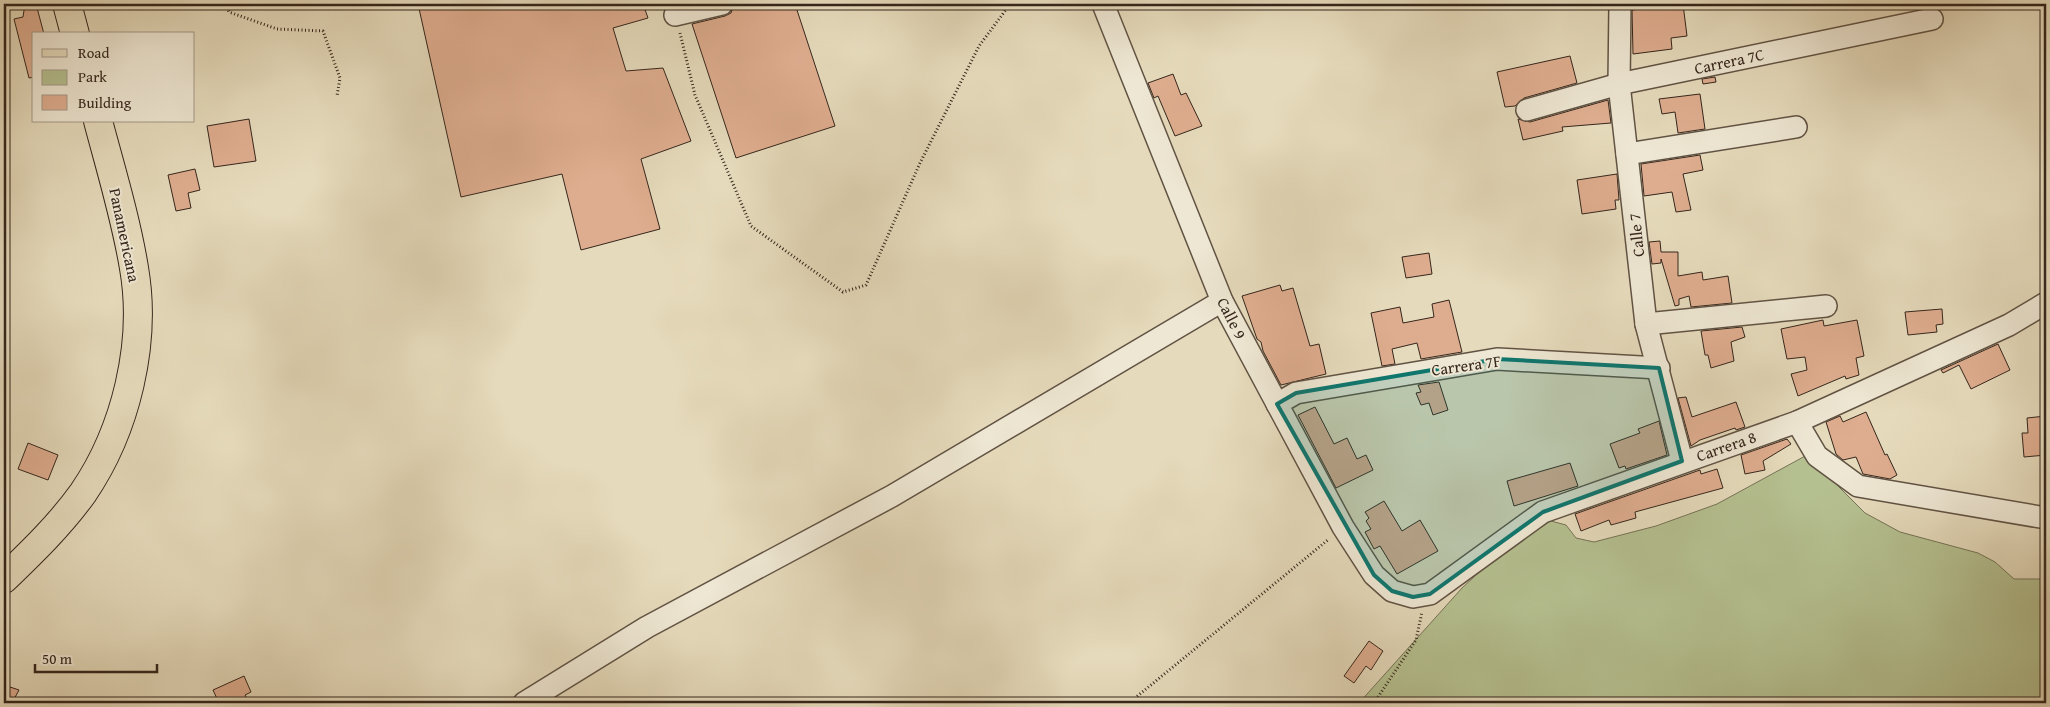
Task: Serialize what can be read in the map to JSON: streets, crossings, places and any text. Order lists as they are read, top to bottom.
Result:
{
  "streets": {
    "main road": ["Panamericana"],
    "street": [
      "Carrera 7C",
      "Calle 7",
      "Calle 9",
      "Carrera 7F",
      "Carrera 8"
    ]
  },
  "crossings": [
    ["Carrera 7C", "Calle 7"],
    ["Calle 7", "Carrera 7F"],
    ["Calle 7", "Carrera 8"],
    ["Calle 9", "Carrera 7F"],
    ["Calle 9", "Carrera 8"]
  ],
  "legend": ["Road", "Park", "Building"],
  "scale_bar": "50 m"
}
